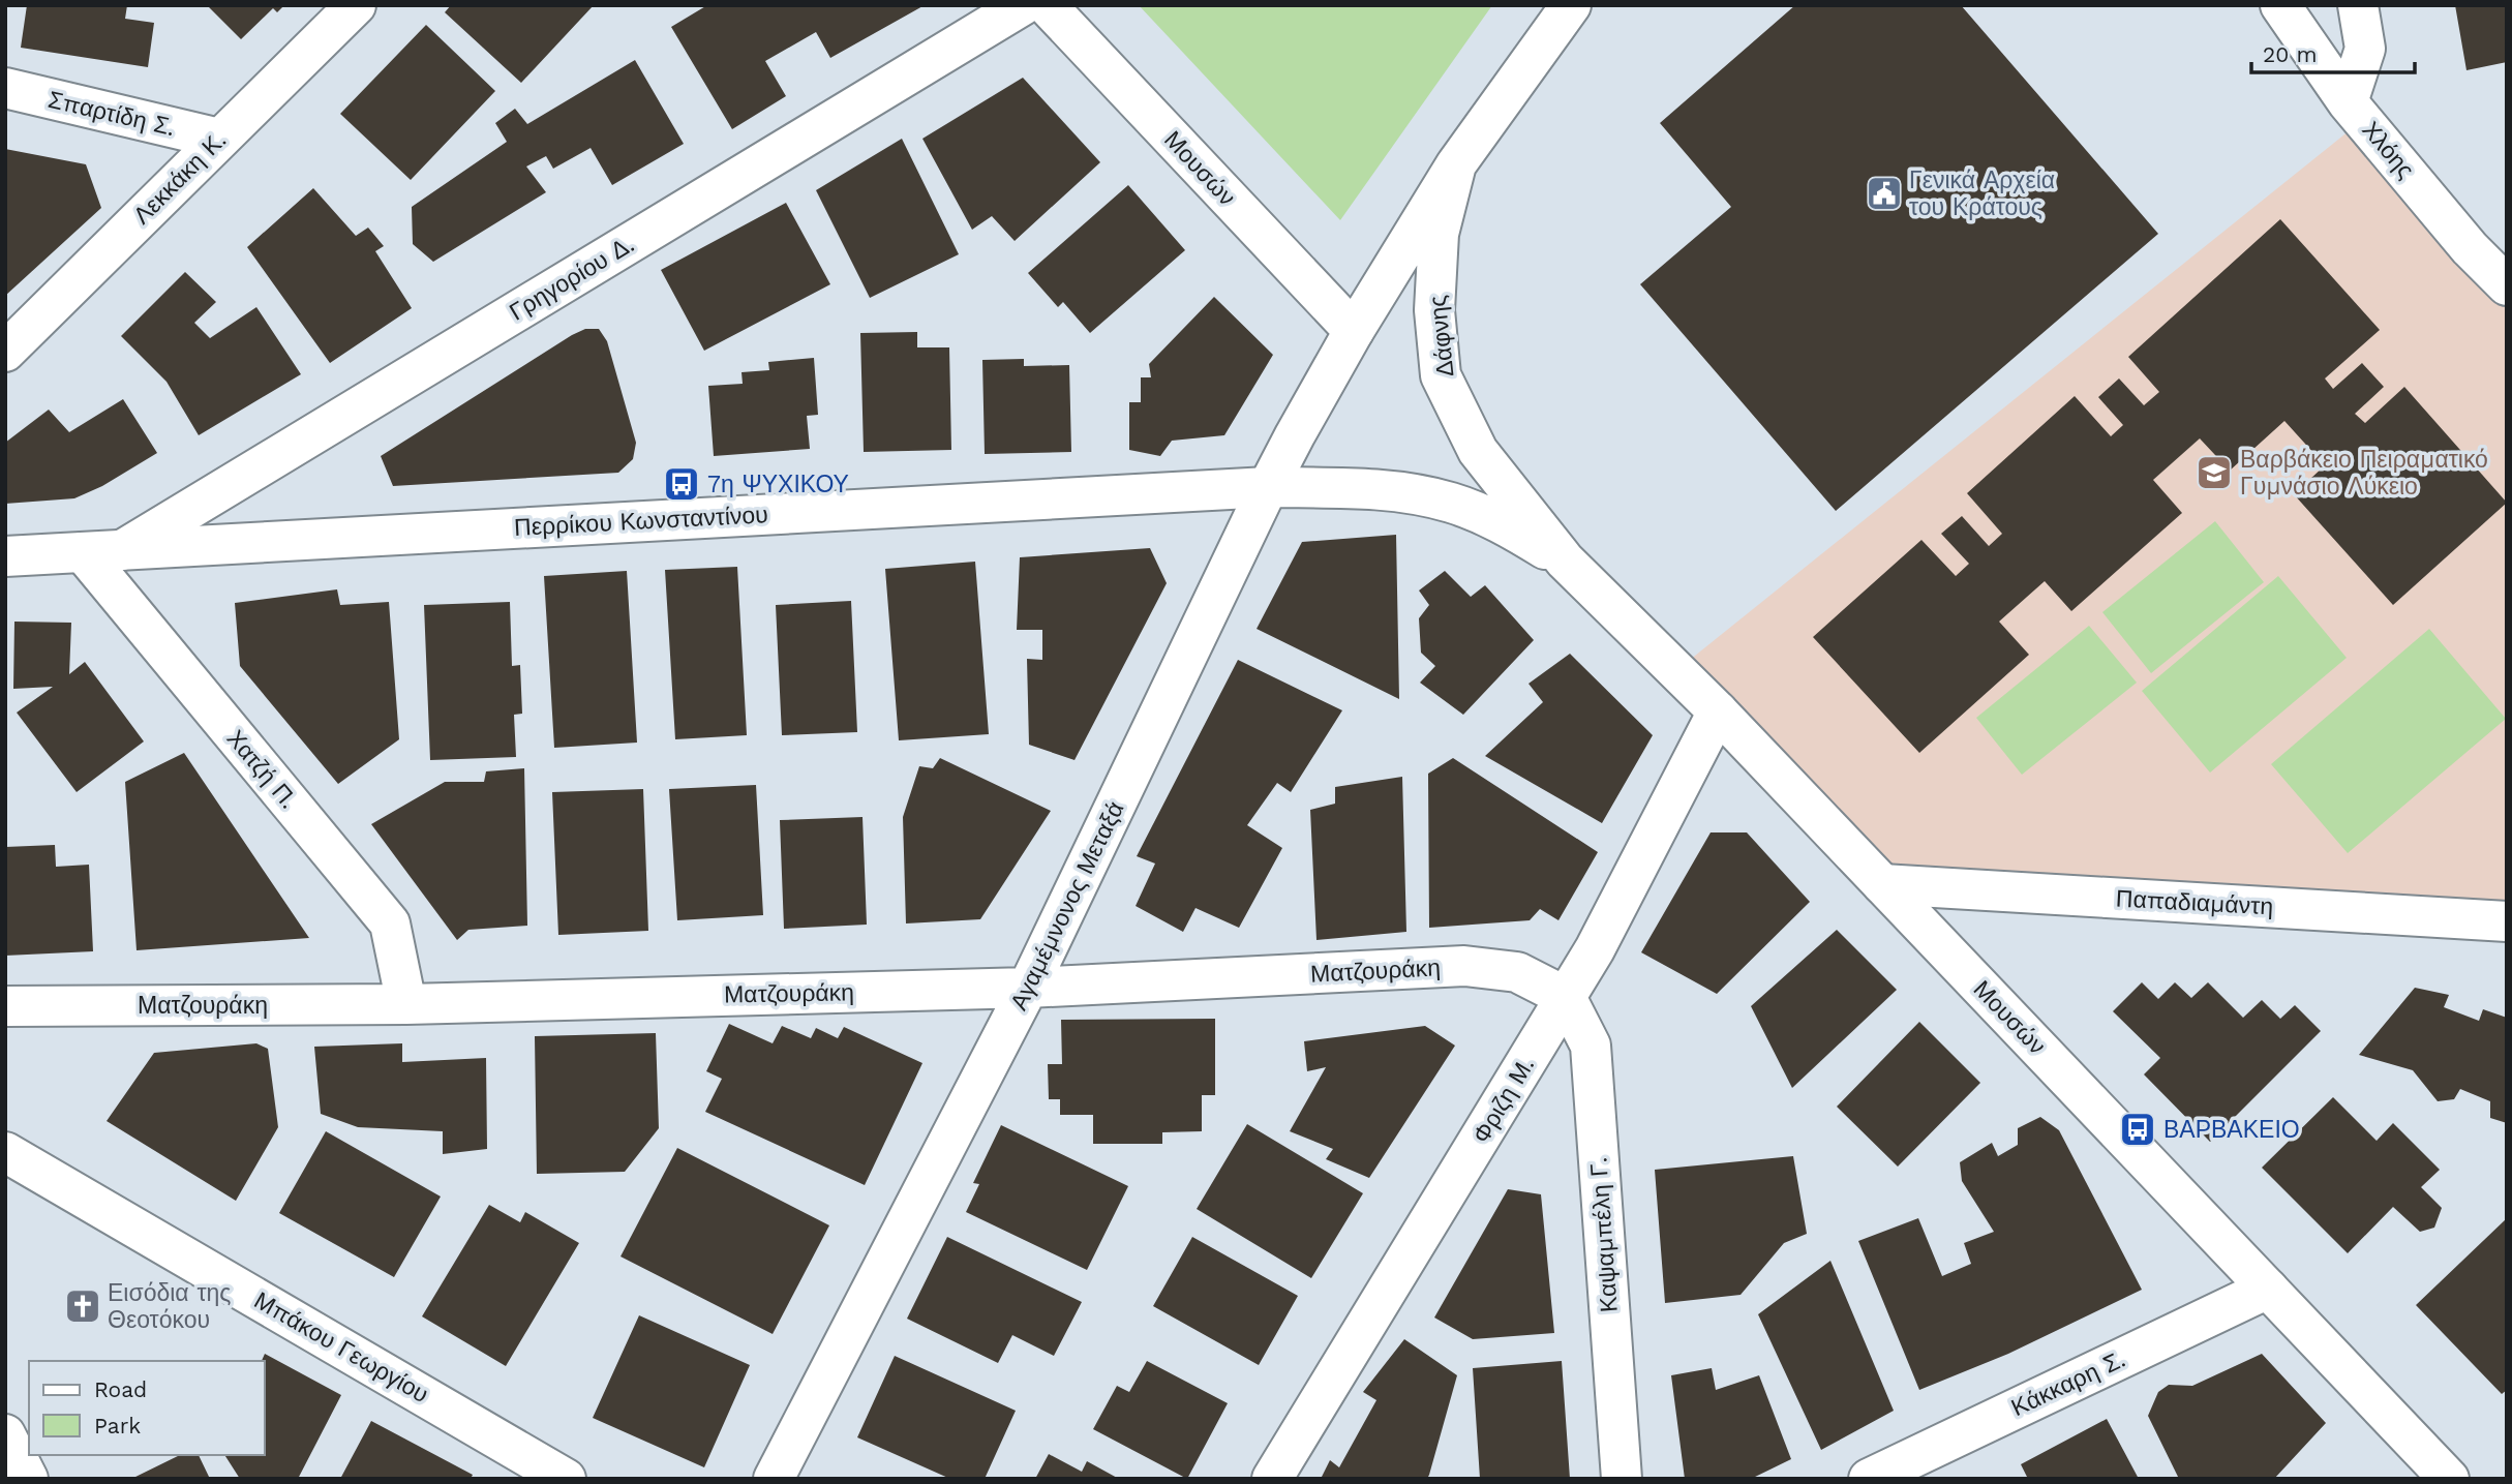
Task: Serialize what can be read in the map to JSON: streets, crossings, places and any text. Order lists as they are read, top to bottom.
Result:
{
  "streets": {
    "street": [
      "Σπαρτίδη Σ.",
      "Χλόης",
      "Μουσών",
      "Λεκκάκη Κ.",
      "Γρηγορίου Δ.",
      "Δάφνης",
      "Περρίκου Κωνσταντίνου",
      "Χατζή Π.",
      "Παπαδιαμάντη",
      "Αγαμέμνονος Μεταξά",
      "Ματζουράκη",
      "Φριζη Μ.",
      "Καψαμπέλη Γ.",
      "Μπάκου Γεωργίου",
      "Κάκκαρη Σ."
    ]
  },
  "crossings": [
    ["Σπαρτίδη Σ.", "Λεκκάκη Κ."],
    ["Μουσών", "Δάφνης"],
    ["Μουσών", "Περρίκου Κωνσταντίνου"],
    ["Μουσών", "Παπαδιαμάντη"],
    ["Μουσών", "Αγαμέμνονος Μεταξά"],
    ["Μουσών", "Φριζη Μ."],
    ["Μουσών", "Κάκκαρη Σ."],
    ["Γρηγορίου Δ.", "Περρίκου Κωνσταντίνου"],
    ["Δάφνης", "Περρίκου Κωνσταντίνου"],
    ["Δάφνης", "Αγαμέμνονος Μεταξά"],
    ["Περρίκου Κωνσταντίνου", "Χατζή Π."],
    ["Περρίκου Κωνσταντίνου", "Αγαμέμνονος Μεταξά"],
    ["Χατζή Π.", "Ματζουράκη"],
    ["Αγαμέμνονος Μεταξά", "Ματζουράκη"],
    ["Ματζουράκη", "Φριζη Μ."],
    ["Ματζουράκη", "Καψαμπέλη Γ."],
    ["Φριζη Μ.", "Καψαμπέλη Γ."]
  ],
  "places": {
    "public building": ["Γενικά Αρχεία του Κράτους"],
    "school or university": ["Βαρβάκειο Πειραματικό Γυμνάσιο Λύκειο"],
    "bus stop": ["7η ΨΥΧΙΚΟΥ", "ΒΑΡΒΑΚΕΙΟ"],
    "church": ["Εισόδια της Θεοτόκου"]
  },
  "legend": ["Road", "Park"],
  "scale_bar": "20 m"
}
